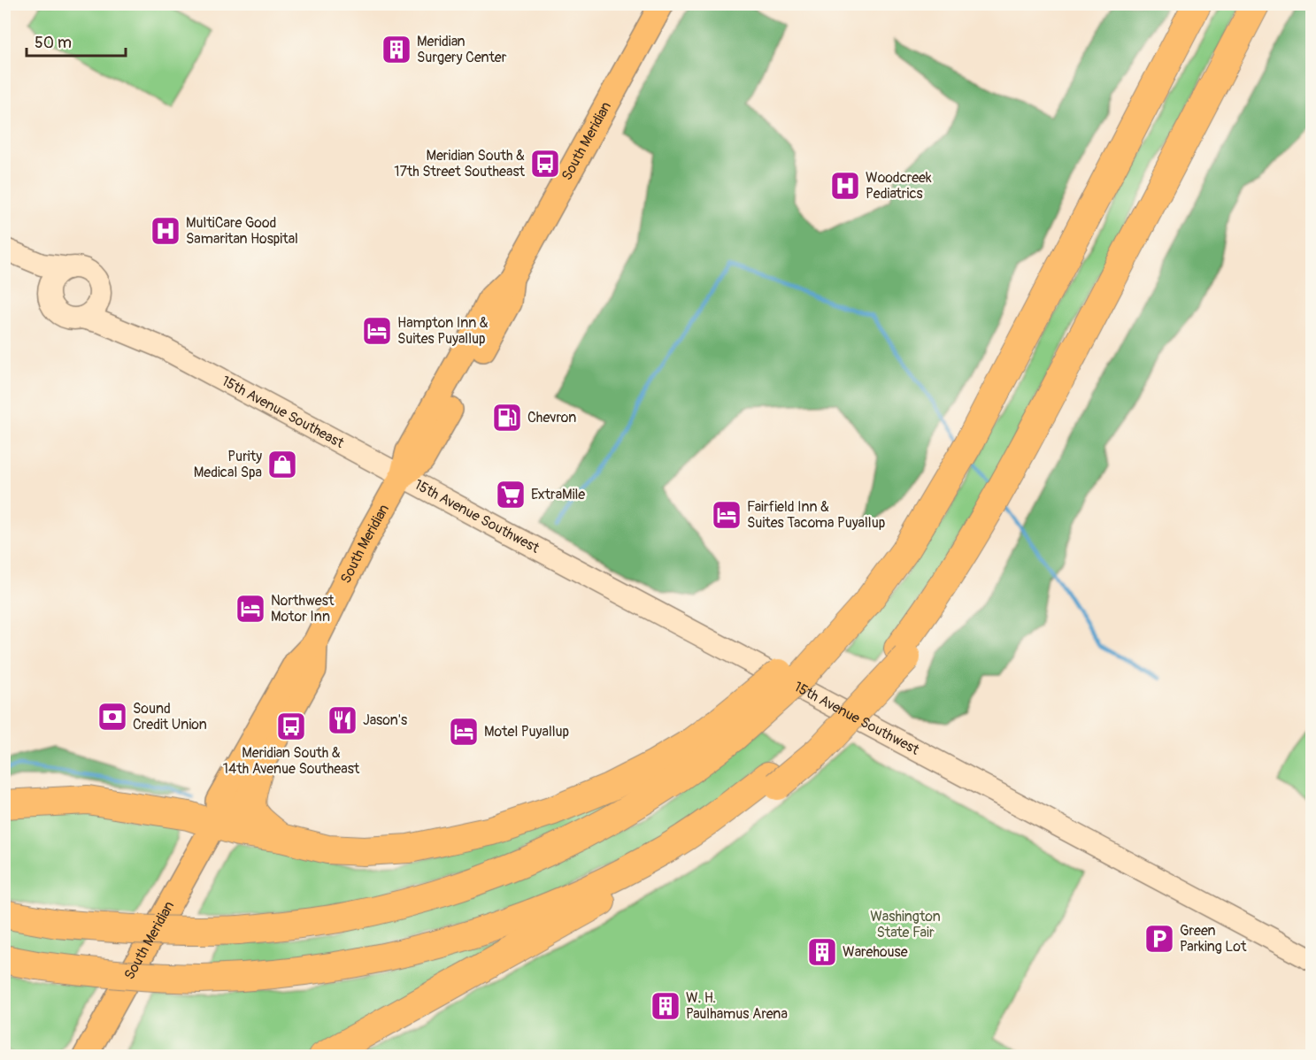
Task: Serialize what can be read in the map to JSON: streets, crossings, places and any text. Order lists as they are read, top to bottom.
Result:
{
  "streets": {
    "main road": ["South Meridian"],
    "street": ["15th Avenue Southeast", "15th Avenue Southwest"]
  },
  "crossings": [
    ["South Meridian", "15th Avenue Southeast"],
    ["South Meridian", "15th Avenue Southwest"],
    ["15th Avenue Southeast", "15th Avenue Southwest"]
  ],
  "parks": ["Washington State Fair"],
  "places": {
    "building": ["Meridian Surgery Center", "Warehouse", "W. H. Paulhamus Arena"],
    "bus stop": ["Meridian South & 17th Street Southeast", "Meridian South & 14th Avenue Southeast"],
    "hospital": ["Woodcreek Pediatrics", "MultiCare Good Samaritan Hospital"],
    "hotel": [
      "Hampton Inn & Suites Puyallup",
      "Fairfield Inn & Suites Tacoma Puyallup",
      "Northwest Motor Inn",
      "Motel Puyallup"
    ],
    "fuel station": ["Chevron"],
    "shop": ["Purity Medical Spa"],
    "supermarket": ["ExtraMile"],
    "bank": ["Sound Credit Union"],
    "restaurant": ["Jason's"],
    "parking": ["Green Parking Lot"]
  },
  "scale_bar": "50 m"
}
